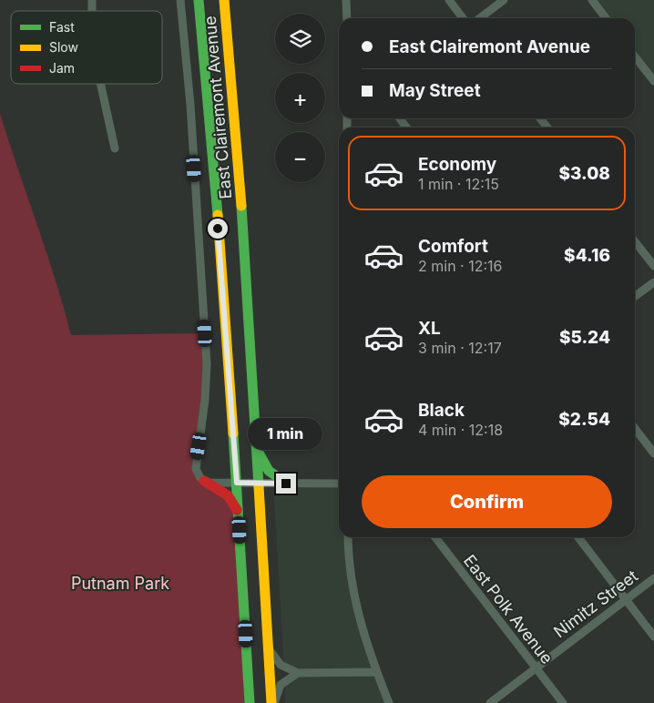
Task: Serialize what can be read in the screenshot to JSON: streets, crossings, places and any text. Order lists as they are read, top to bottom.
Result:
{
  "streets": {
    "main road": ["East Clairemont Avenue"],
    "street": ["Nimitz Street", "East Polk Avenue"]
  },
  "crossings": [
    ["Nimitz Street", "East Polk Avenue"]
  ],
  "parks": ["Putnam Park"],
  "legend": ["Fast", "Slow", "Jam"],
  "page": {
    "map_buttons": ["+", "−"],
    "banner": ["East Clairemont Avenue", "May Street"],
    "list": [
      {
        "name": "Economy",
        "note": "1 min · 12:15",
        "value": "$3.08"
      },
      {
        "name": "Comfort",
        "note": "2 min · 12:16",
        "value": "$4.16"
      },
      {
        "name": "XL",
        "note": "3 min · 12:17",
        "value": "$5.24"
      },
      {
        "name": "Black",
        "note": "4 min · 12:18",
        "value": "$2.54"
      }
    ],
    "bubble": "1 min",
    "buttons": "Confirm"
  }
}
